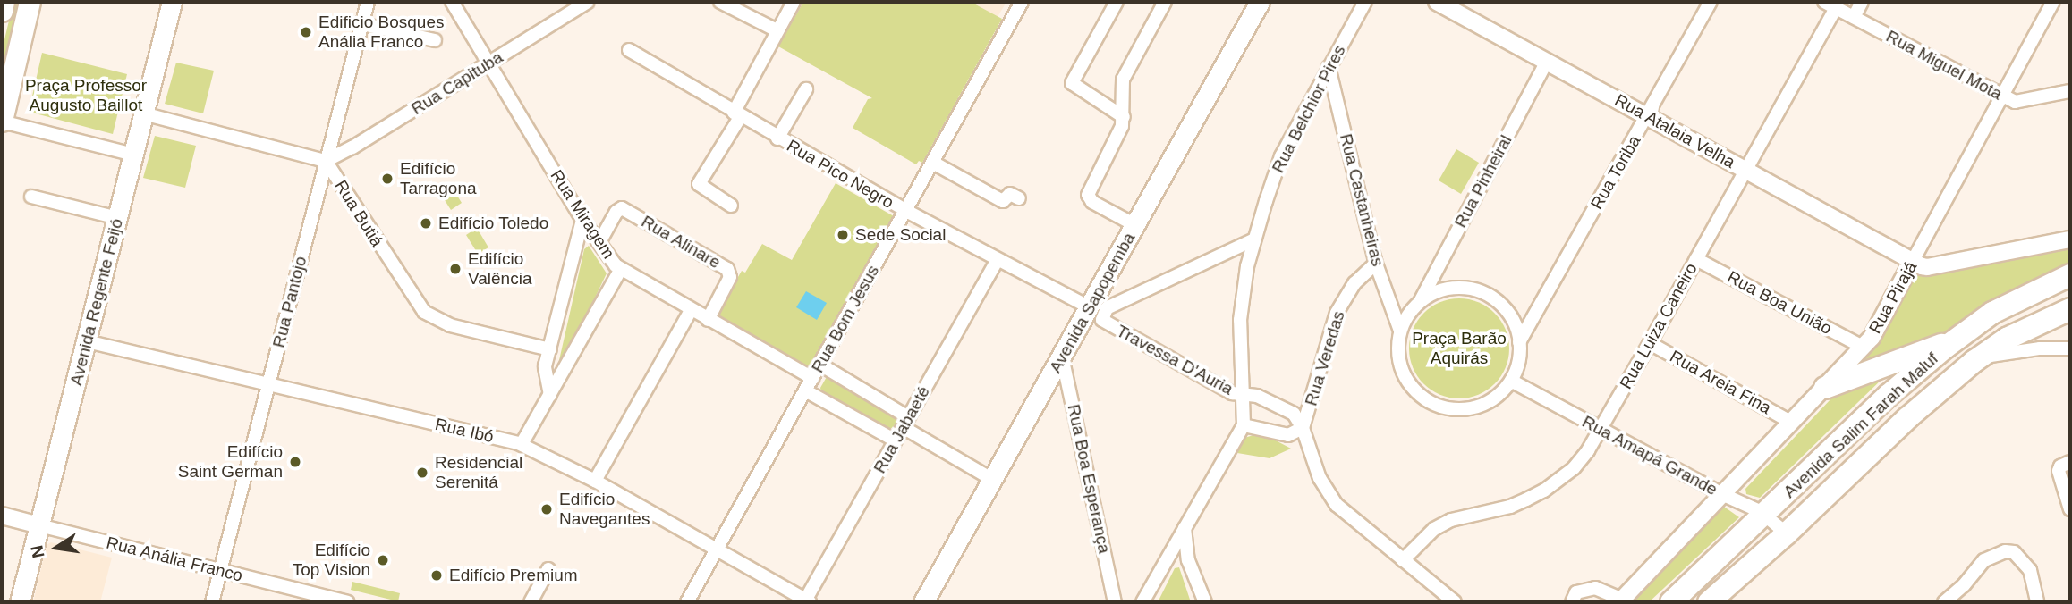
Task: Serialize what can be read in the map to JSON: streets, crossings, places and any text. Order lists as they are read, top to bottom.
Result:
{
  "streets": {
    "highway": ["Avenida Salim Farah Maluf"],
    "main road": ["Avenida Regente Feijó", "Avenida Sapopemba"],
    "street": [
      "Rua Miguel Mota",
      "Rua Capituba",
      "Rua Belchior Pires",
      "Rua Atalaia Velha",
      "Rua Toriba",
      "Rua Pico Negro",
      "Rua Pinheiral",
      "Rua Castanheiras",
      "Rua Butiá",
      "Rua Miragem",
      "Rua Alinare",
      "Rua Pirajá",
      "Rua Pantojo",
      "Rua Boa União",
      "Rua Bom Jesus",
      "Rua Luiza Caneiro",
      "Rua Veredas",
      "Travessa D'Auria",
      "Rua Areia Fina",
      "Rua Jabaeté",
      "Rua Ibó",
      "Rua Amapá Grande",
      "Rua Boa Esperança",
      "Rua Anália Franco"
    ]
  },
  "crossings": [
    ["Rua Miguel Mota", "Rua Pirajá"],
    ["Rua Miguel Mota", "Rua Luiza Caneiro"],
    ["Rua Capituba", "Rua Butiá"],
    ["Rua Capituba", "Rua Miragem"],
    ["Rua Capituba", "Rua Pantojo"],
    ["Rua Belchior Pires", "Rua Castanheiras"],
    ["Rua Belchior Pires", "Travessa D'Auria"],
    ["Rua Atalaia Velha", "Rua Toriba"],
    ["Rua Atalaia Velha", "Rua Pinheiral"],
    ["Rua Atalaia Velha", "Rua Pirajá"],
    ["Rua Atalaia Velha", "Rua Luiza Caneiro"],
    ["Rua Toriba", "Rua Pinheiral"],
    ["Rua Toriba", "Rua Castanheiras"],
    ["Rua Toriba", "Rua Amapá Grande"],
    ["Rua Pico Negro", "Avenida Sapopemba"],
    ["Rua Pico Negro", "Rua Bom Jesus"],
    ["Rua Pico Negro", "Rua Jabaeté"],
    ["Rua Pinheiral", "Rua Castanheiras"],
    ["Rua Pinheiral", "Rua Amapá Grande"],
    ["Rua Castanheiras", "Rua Veredas"],
    ["Rua Castanheiras", "Rua Amapá Grande"],
    ["Rua Butiá", "Avenida Regente Feijó"],
    ["Rua Butiá", "Rua Pantojo"],
    ["Rua Miragem", "Rua Alinare"],
    ["Rua Miragem", "Rua Bom Jesus"],
    ["Rua Pirajá", "Rua Boa União"],
    ["Rua Pirajá", "Rua Areia Fina"],
    ["Rua Pirajá", "Rua Amapá Grande"],
    ["Avenida Regente Feijó", "Rua Ibó"],
    ["Avenida Regente Feijó", "Rua Anália Franco"],
    ["Rua Pantojo", "Rua Ibó"],
    ["Rua Pantojo", "Rua Anália Franco"],
    ["Avenida Sapopemba", "Rua Boa Esperança"],
    ["Rua Boa União", "Rua Luiza Caneiro"],
    ["Rua Bom Jesus", "Rua Ibó"],
    ["Rua Luiza Caneiro", "Rua Areia Fina"],
    ["Rua Luiza Caneiro", "Rua Amapá Grande"],
    ["Rua Veredas", "Travessa D'Auria"],
    ["Avenida Salim Farah Maluf", "Rua Amapá Grande"],
    ["Rua Jabaeté", "Rua Ibó"]
  ],
  "parks": ["Praça Professor Augusto Baillot", "Praça Barão Aquirás"],
  "places": [
    "Edificio Bosques Anália Franco",
    "Edifício Tarragona",
    "Edifício Toledo",
    "Sede Social",
    "Edifício Valência",
    "Edifício Saint German",
    "Residencial Serenitá",
    "Edifício Navegantes",
    "Edifício Top Vision",
    "Edifício Premium"
  ],
  "north": "left"
}
